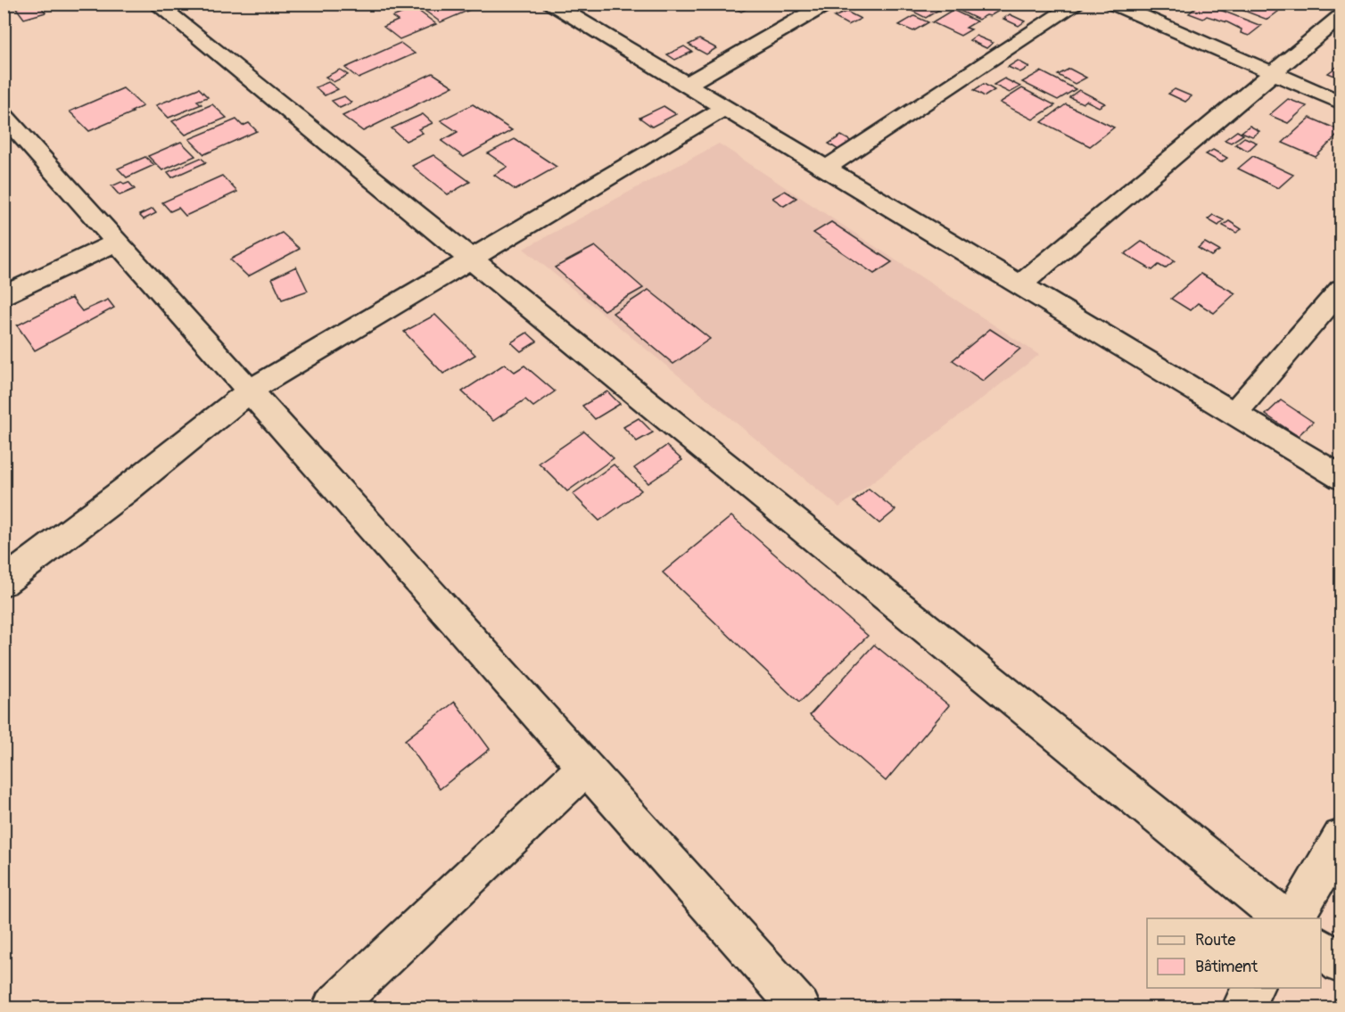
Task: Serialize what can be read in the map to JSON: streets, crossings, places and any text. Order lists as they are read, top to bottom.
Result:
{
  "legend": ["Route", "Bâtiment"]
}
